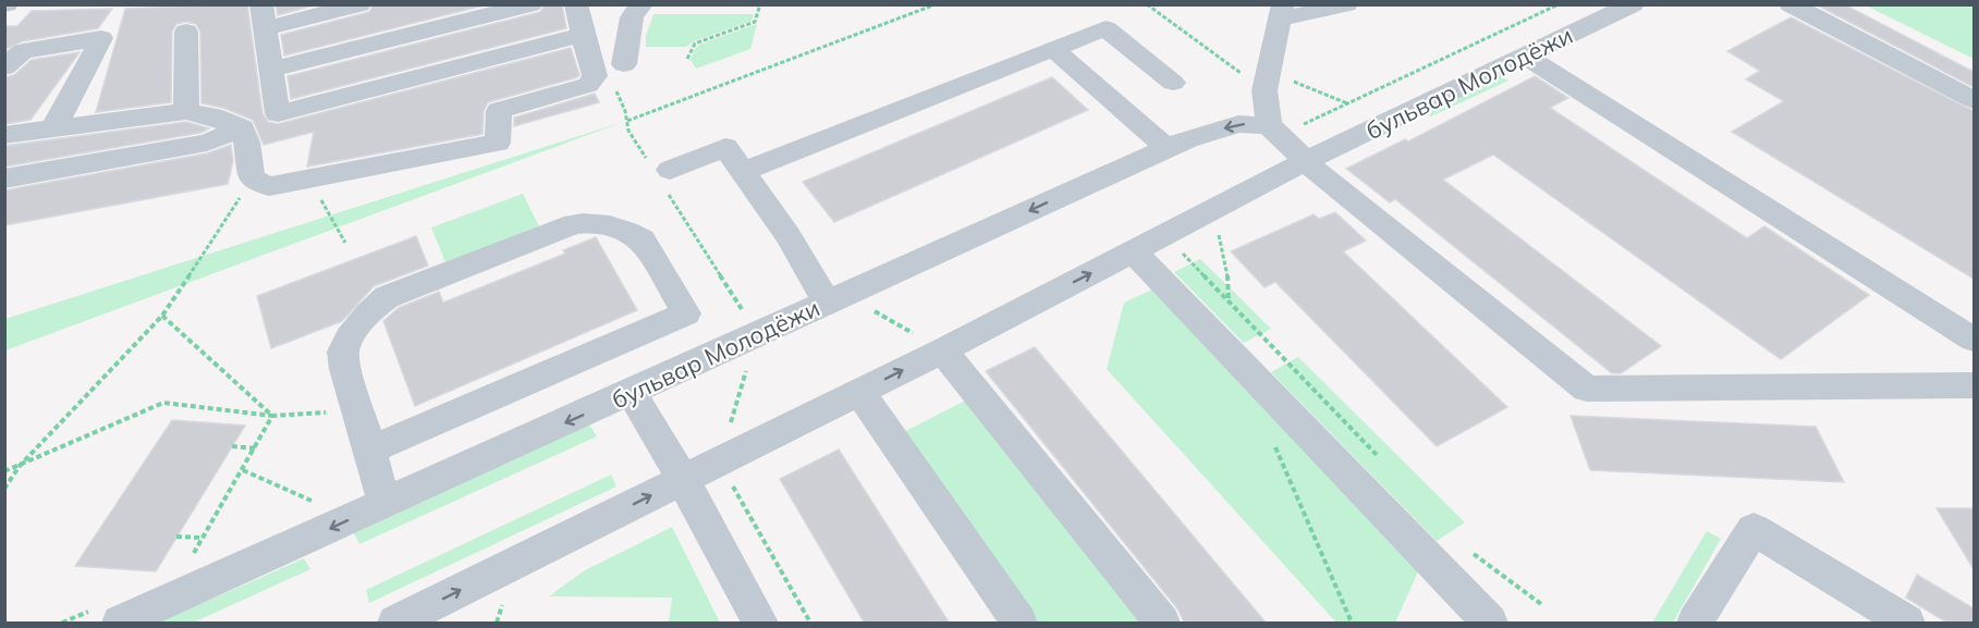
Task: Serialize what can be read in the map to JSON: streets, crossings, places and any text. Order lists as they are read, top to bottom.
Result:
{
  "streets": {
    "street": ["бульвар Молодёжи"]
  }
}
